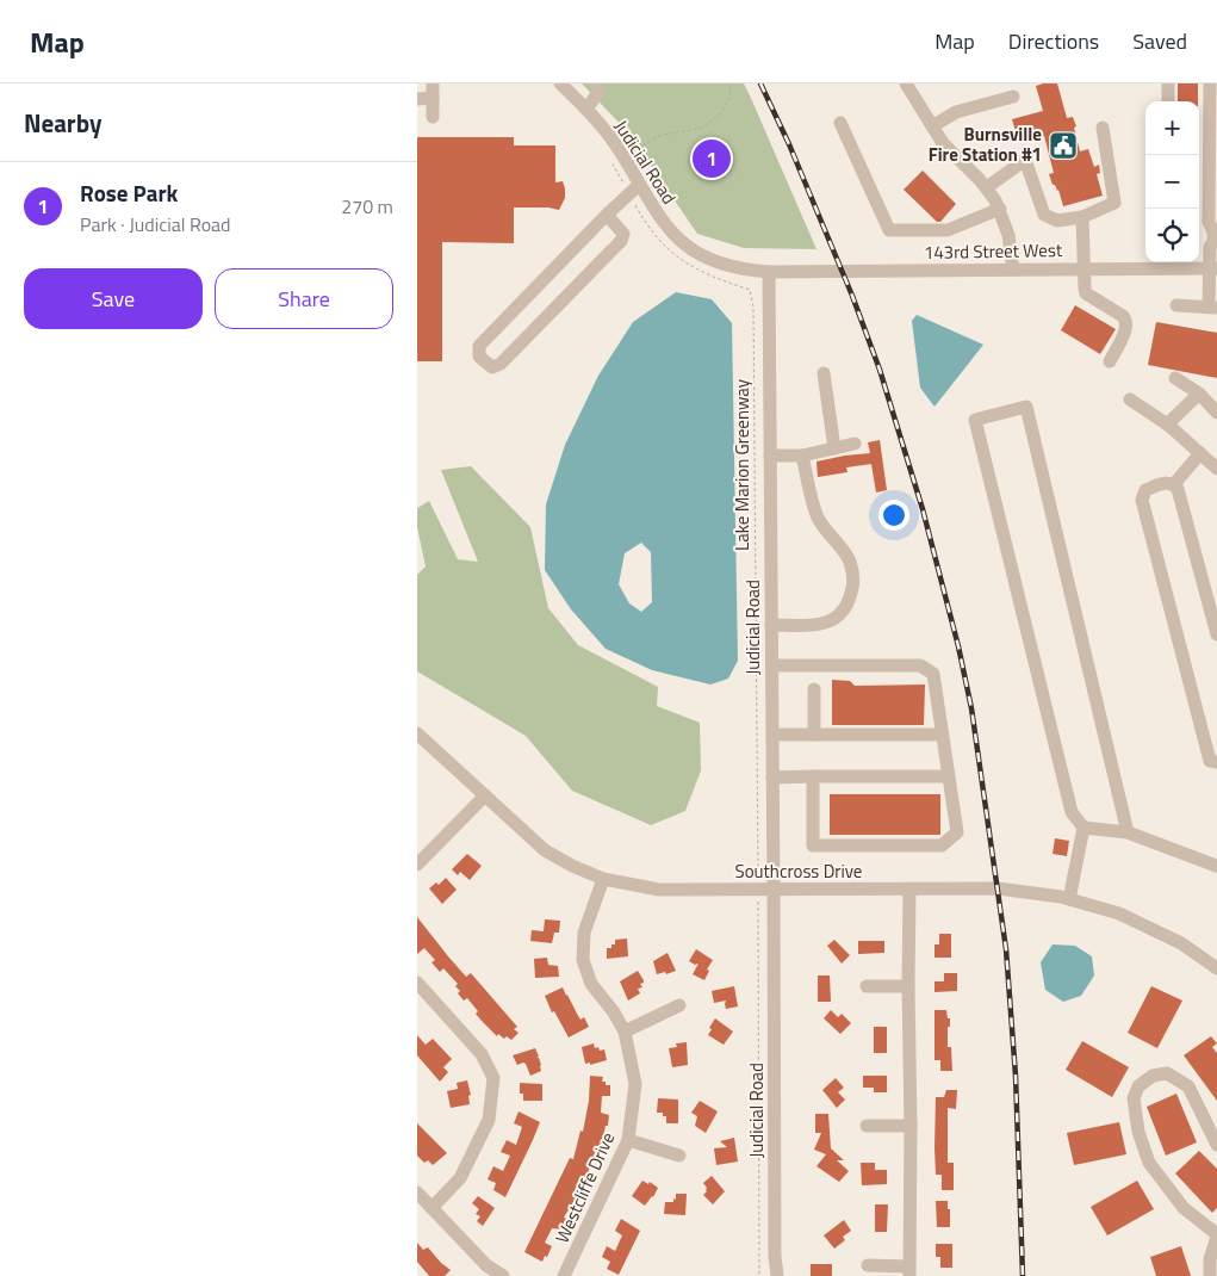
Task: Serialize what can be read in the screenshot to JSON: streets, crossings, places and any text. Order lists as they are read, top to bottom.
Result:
{
  "streets": {
    "street": [
      "Judicial Road",
      "143rd Street West",
      "Southcross Drive",
      "Westcliffe Drive"
    ],
    "path": ["Lake Marion Greenway"]
  },
  "crossings": [
    ["Judicial Road", "143rd Street West"],
    ["Judicial Road", "Lake Marion Greenway"],
    ["Judicial Road", "Southcross Drive"],
    ["Lake Marion Greenway", "Southcross Drive"],
    ["Southcross Drive", "Westcliffe Drive"]
  ],
  "places": {
    "public building": ["Burnsville Fire Station #1"]
  },
  "page": {
    "header": "Map",
    "nav": ["Map", "Directions", "Saved"],
    "heading": "Nearby",
    "map_buttons": ["+", "−"],
    "pins": "1",
    "list": [
      {
        "mark": "1",
        "name": "Rose Park",
        "note": "Park · Judicial Road",
        "value": "270 m"
      }
    ],
    "buttons": ["Save", "Share"]
  }
}
